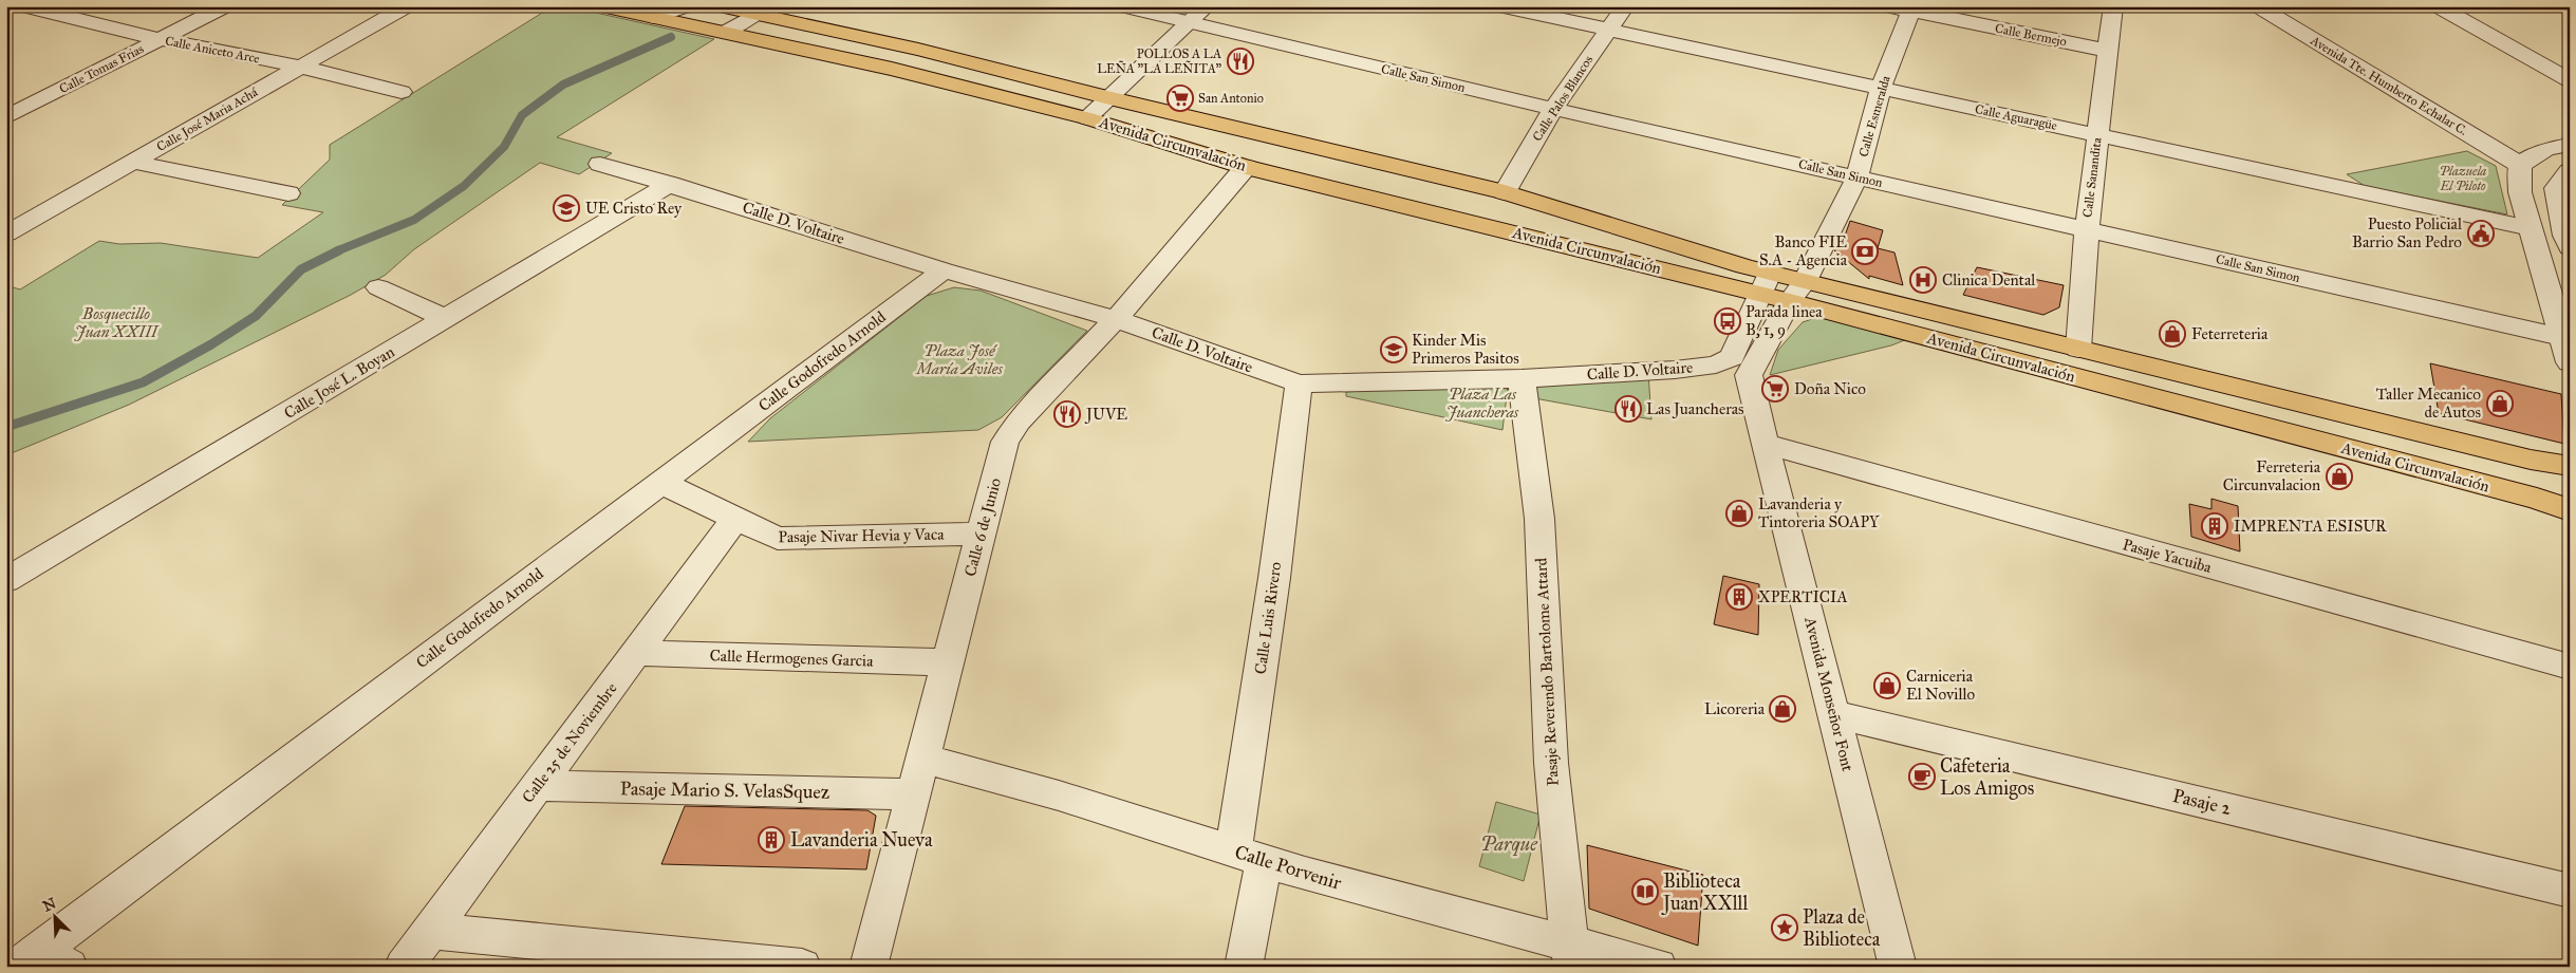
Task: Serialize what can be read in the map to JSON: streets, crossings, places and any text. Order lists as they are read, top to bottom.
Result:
{
  "streets": {
    "highway": ["Avenida Circunvalación"],
    "street": [
      "Calle Bermejo",
      "Calle Aniceto Arce",
      "Calle Tomas Frias",
      "Calle San Simon",
      "Avenida Tte. Humberto Echalar C.",
      "Calle Palos Blancos",
      "Calle Esmeralda",
      "Calle Aguaragüe",
      "Calle José Maria Achá",
      "Calle Sanandita",
      "Calle D. Voltaire",
      "Calle Godofredo Arnold",
      "Calle José L. Boyan",
      "Calle 6 de Junio",
      "Pasaje Nivar Hevia y Vaca",
      "Pasaje Yacuiba",
      "Calle Luis Rivero",
      "Calle Hermogenes Garcia",
      "Pasaje Reverendo Bartolome Attard",
      "Avenida Monseñor Font",
      "Calle 25 de Noviembre",
      "Pasaje Mario S. VelasSquez",
      "Pasaje 2",
      "Calle Porvenir"
    ]
  },
  "crossings": [
    ["Calle Bermejo", "Calle Esmeralda"],
    ["Calle Bermejo", "Calle Sanandita"],
    ["Calle Aniceto Arce", "Calle Tomas Frias"],
    ["Calle Aniceto Arce", "Calle José Maria Achá"],
    ["Calle San Simon", "Calle Palos Blancos"],
    ["Calle San Simon", "Calle Esmeralda"],
    ["Calle San Simon", "Calle Sanandita"],
    ["Calle Palos Blancos", "Calle Aguaragüe"],
    ["Calle Palos Blancos", "Avenida Circunvalación"],
    ["Calle Esmeralda", "Calle Aguaragüe"],
    ["Calle Esmeralda", "Avenida Circunvalación"],
    ["Calle Esmeralda", "Avenida Monseñor Font"],
    ["Calle Aguaragüe", "Calle Sanandita"],
    ["Avenida Circunvalación", "Calle Sanandita"],
    ["Avenida Circunvalación", "Calle D. Voltaire"],
    ["Avenida Circunvalación", "Calle 6 de Junio"],
    ["Avenida Circunvalación", "Avenida Monseñor Font"],
    ["Calle D. Voltaire", "Calle Godofredo Arnold"],
    ["Calle D. Voltaire", "Calle José L. Boyan"],
    ["Calle D. Voltaire", "Calle 6 de Junio"],
    ["Calle D. Voltaire", "Calle Luis Rivero"],
    ["Calle D. Voltaire", "Pasaje Reverendo Bartolome Attard"],
    ["Calle Godofredo Arnold", "Pasaje Nivar Hevia y Vaca"],
    ["Calle 6 de Junio", "Pasaje Nivar Hevia y Vaca"],
    ["Calle 6 de Junio", "Calle Hermogenes Garcia"],
    ["Calle 6 de Junio", "Pasaje Mario S. VelasSquez"],
    ["Calle 6 de Junio", "Calle Porvenir"],
    ["Pasaje Nivar Hevia y Vaca", "Calle 25 de Noviembre"],
    ["Pasaje Yacuiba", "Avenida Monseñor Font"],
    ["Calle Luis Rivero", "Calle Porvenir"],
    ["Calle Hermogenes Garcia", "Calle 25 de Noviembre"],
    ["Pasaje Reverendo Bartolome Attard", "Calle Porvenir"],
    ["Avenida Monseñor Font", "Pasaje 2"],
    ["Calle 25 de Noviembre", "Pasaje Mario S. VelasSquez"]
  ],
  "parks": [
    "Plazuela El Piloto",
    "Bosquecillo Juan XXIII",
    "Plaza José María Aviles",
    "Plaza Las Juancheras",
    "Parque"
  ],
  "places": {
    "restaurant": ["POLLOS A LA LEÑA \"LA LEÑITA\"", "Las Juancheras", "JUVE"],
    "supermarket": ["San Antonio", "Doña Nico"],
    "school or university": ["UE Cristo Rey", "Kinder Mis Primeros Pasitos"],
    "public building": ["Puesto Policial Barrio San Pedro"],
    "bank": ["Banco FIE S.A - Agencia"],
    "hospital": ["Clinica Dental"],
    "bus stop": ["Parada linea B, 1, 9"],
    "shop": [
      "Feterreteria",
      "Taller Mecanico de Autos",
      "Ferreteria Circunvalacion",
      "Lavanderia y Tintoreria SOAPY",
      "Carniceria El Novillo",
      "Licoreria"
    ],
    "building": ["IMPRENTA ESISUR", "XPERTICIA", "Lavanderia Nueva"],
    "cafe": ["Cafeteria Los Amigos"],
    "library": ["Biblioteca Juan XXlll"],
    "place": ["Plaza de Biblioteca"]
  },
  "north": "top left"
}
